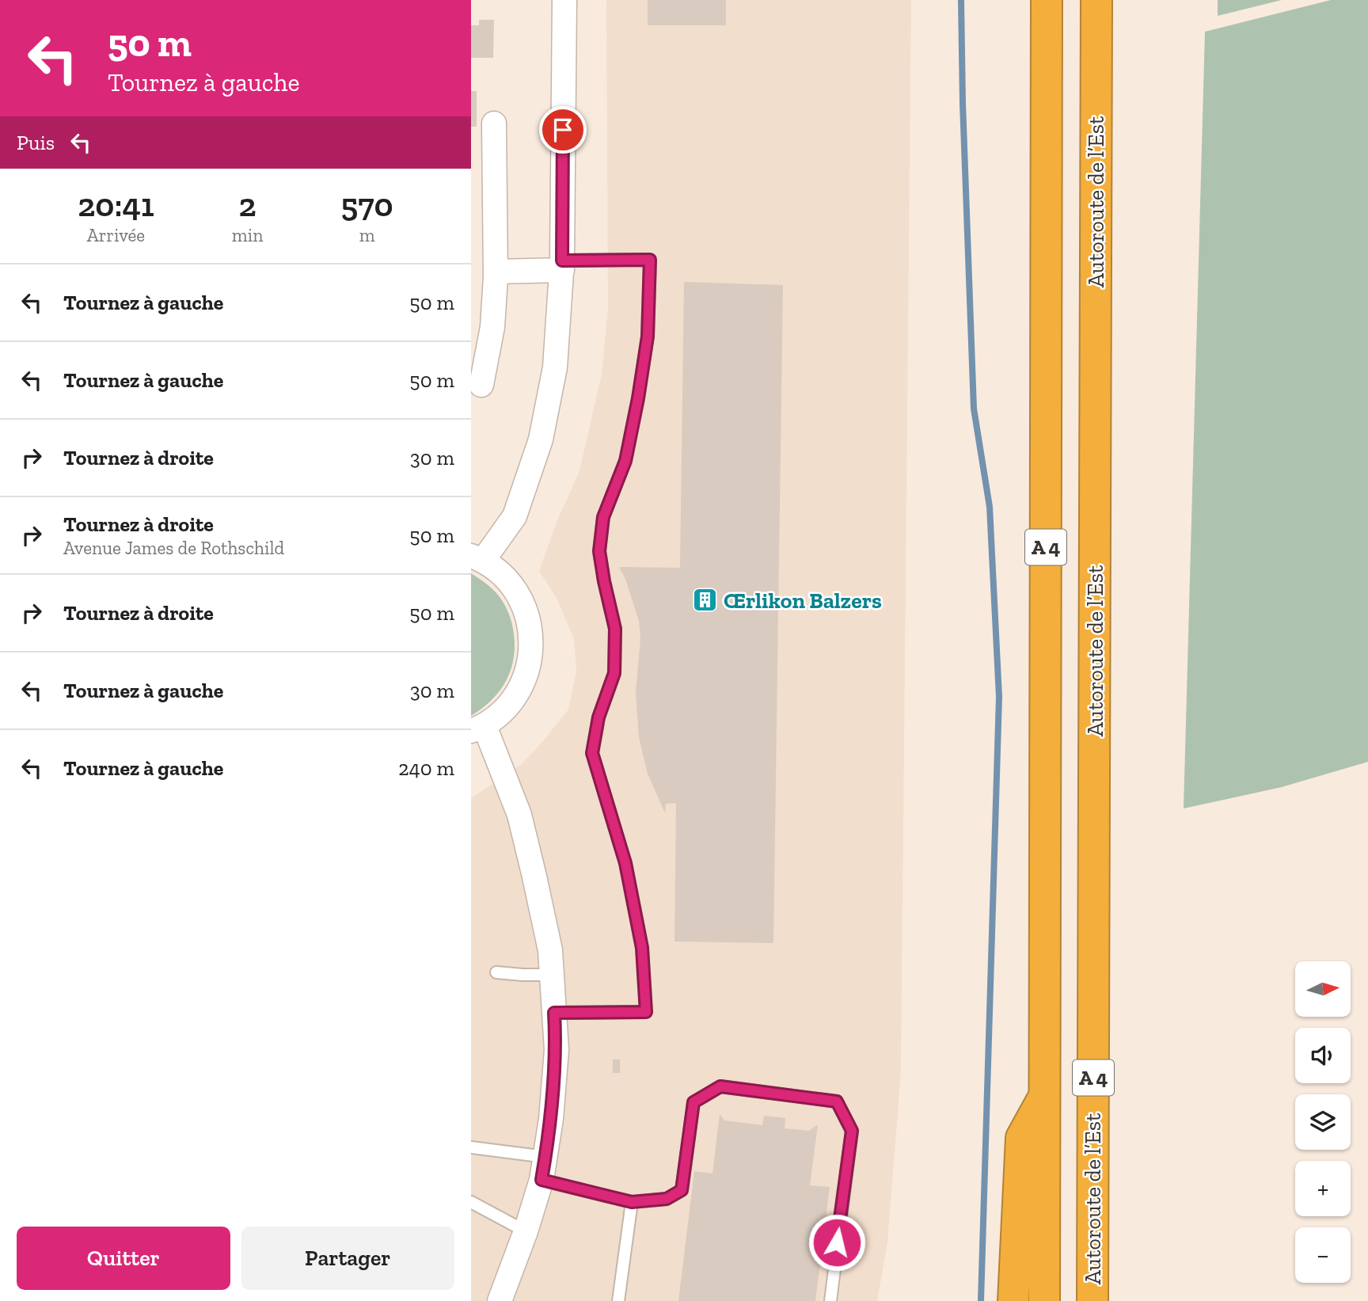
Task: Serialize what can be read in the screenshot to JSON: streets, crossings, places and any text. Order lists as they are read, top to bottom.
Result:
{
  "streets": {
    "highway": ["Autoroute de l’Est", "A 4"]
  },
  "places": {
    "building": ["Œrlikon Balzers"]
  },
  "north": "right",
  "page": {
    "turn": ["50 m", "Tournez à gauche"],
    "then": "Puis",
    "eta": [
      "20:41",
      "Arrivée",
      "2",
      "min",
      "570",
      "m"
    ],
    "list": [
      {
        "name": "Tournez à gauche",
        "value": "50 m"
      },
      {
        "name": "Tournez à gauche",
        "value": "50 m"
      },
      {
        "name": "Tournez à droite",
        "value": "30 m"
      },
      {
        "name": "Tournez à droite",
        "note": "Avenue James de Rothschild",
        "value": "50 m"
      },
      {
        "name": "Tournez à droite",
        "value": "50 m"
      },
      {
        "name": "Tournez à gauche",
        "value": "30 m"
      },
      {
        "name": "Tournez à gauche",
        "value": "240 m"
      }
    ],
    "map_buttons": ["+", "−"],
    "buttons": ["Quitter", "Partager"]
  }
}
